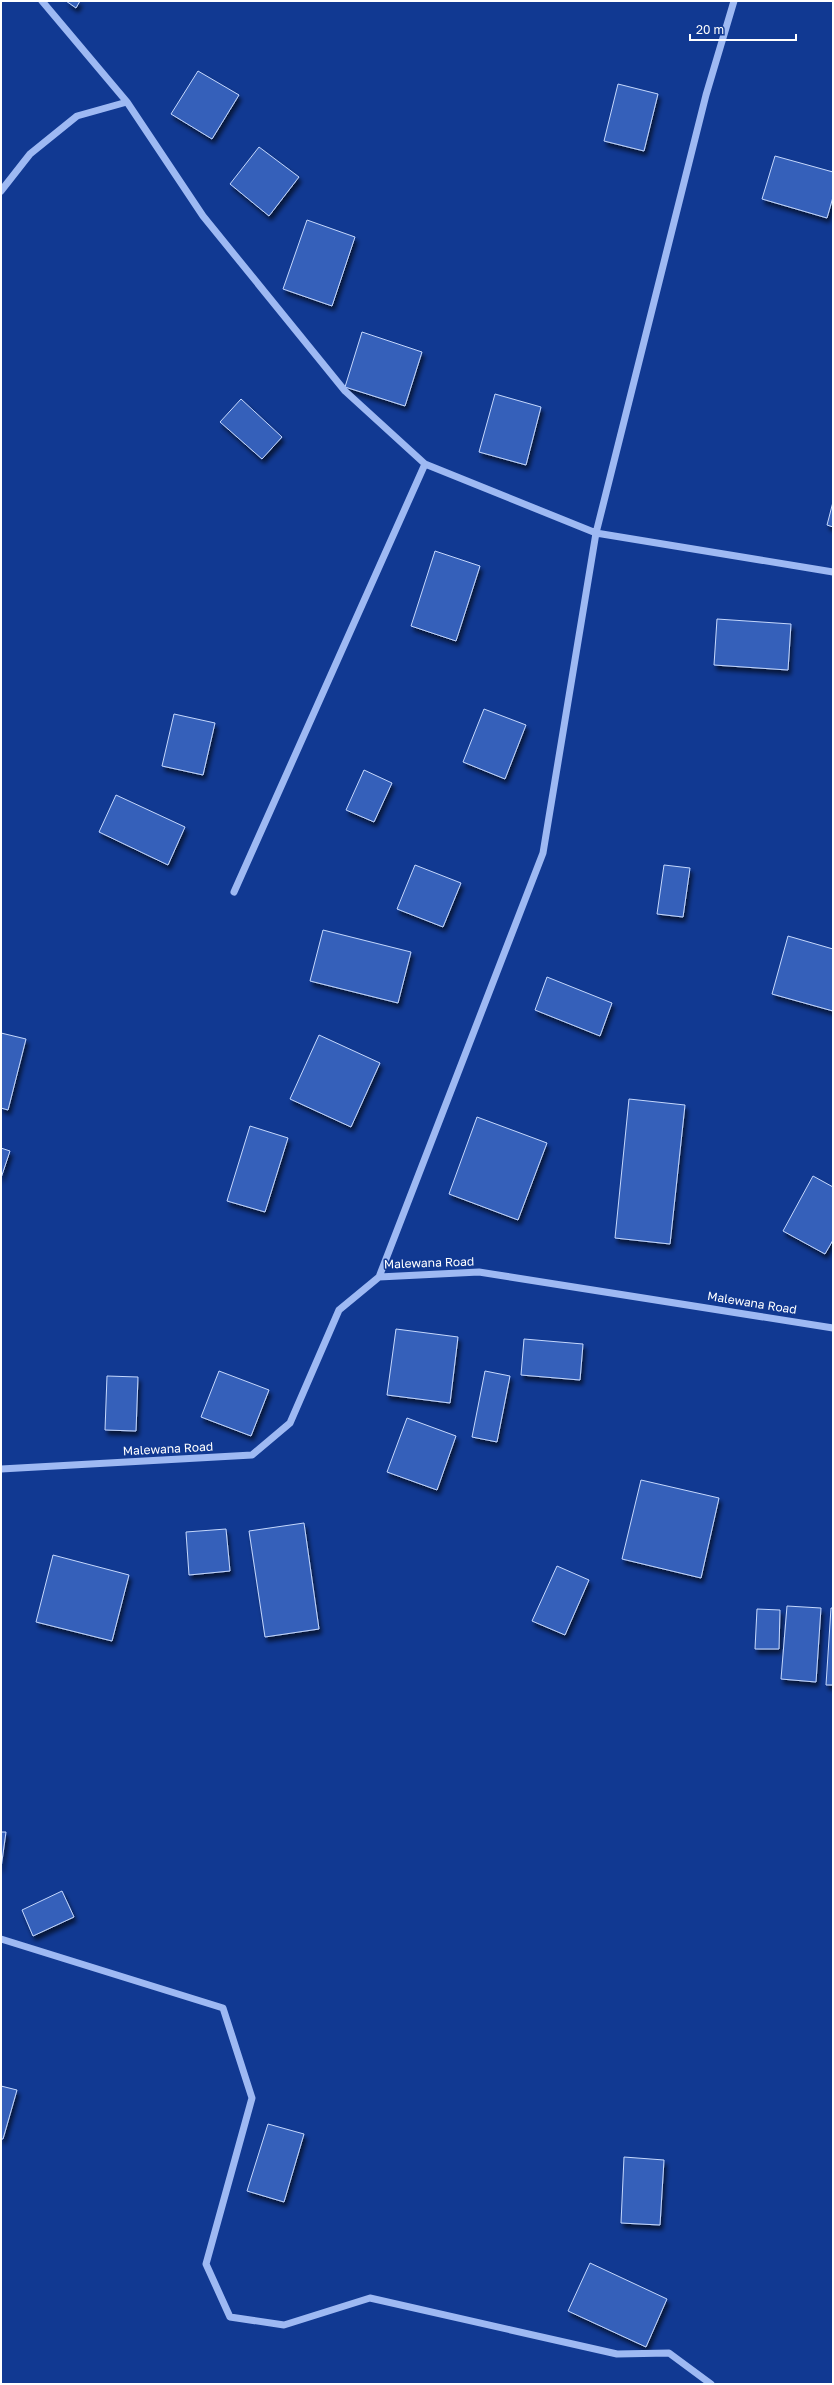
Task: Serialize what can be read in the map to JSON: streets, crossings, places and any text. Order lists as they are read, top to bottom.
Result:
{
  "streets": {
    "street": ["Malewana Road"]
  },
  "scale_bar": "20 m"
}
